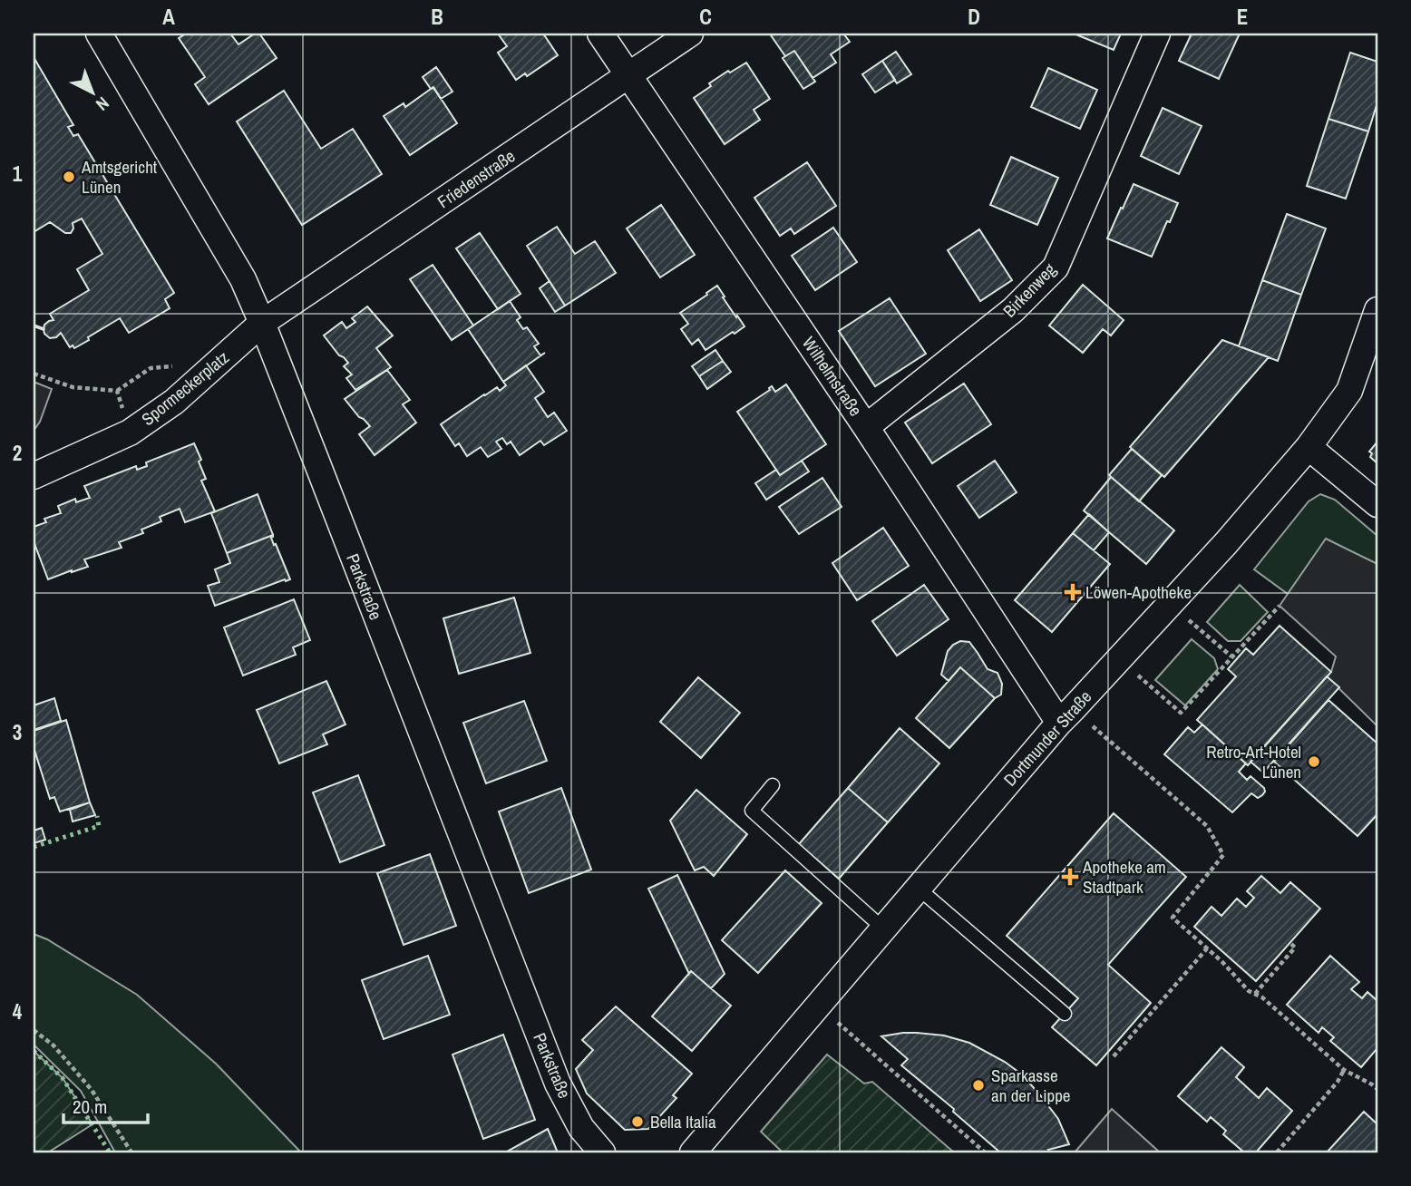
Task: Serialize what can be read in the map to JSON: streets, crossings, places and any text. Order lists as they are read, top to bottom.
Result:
{
  "streets": {
    "street": [
      "Friedenstraße",
      "Birkenweg",
      "Wilhelmstraße",
      "Spormeckerplatz",
      "Parkstraße",
      "Dortmunder Straße"
    ]
  },
  "crossings": [
    ["Friedenstraße", "Wilhelmstraße"],
    ["Friedenstraße", "Spormeckerplatz"],
    ["Friedenstraße", "Parkstraße"],
    ["Birkenweg", "Wilhelmstraße"],
    ["Wilhelmstraße", "Dortmunder Straße"],
    ["Spormeckerplatz", "Parkstraße"]
  ],
  "places": {
    "other": [
      "Amtsgericht Lünen",
      "Retro-Art-Hotel Lünen",
      "Sparkasse an der Lippe",
      "Bella Italia"
    ],
    "health": ["Löwen-Apotheke", "Apotheke am Stadtpark"]
  },
  "scale_bar": "20 m",
  "north": "bottom right",
  "grid": {
    "columns": [
      "A",
      "B",
      "C",
      "D",
      "E"
    ],
    "rows": [
      "1",
      "2",
      "3",
      "4"
    ]
  }
}
